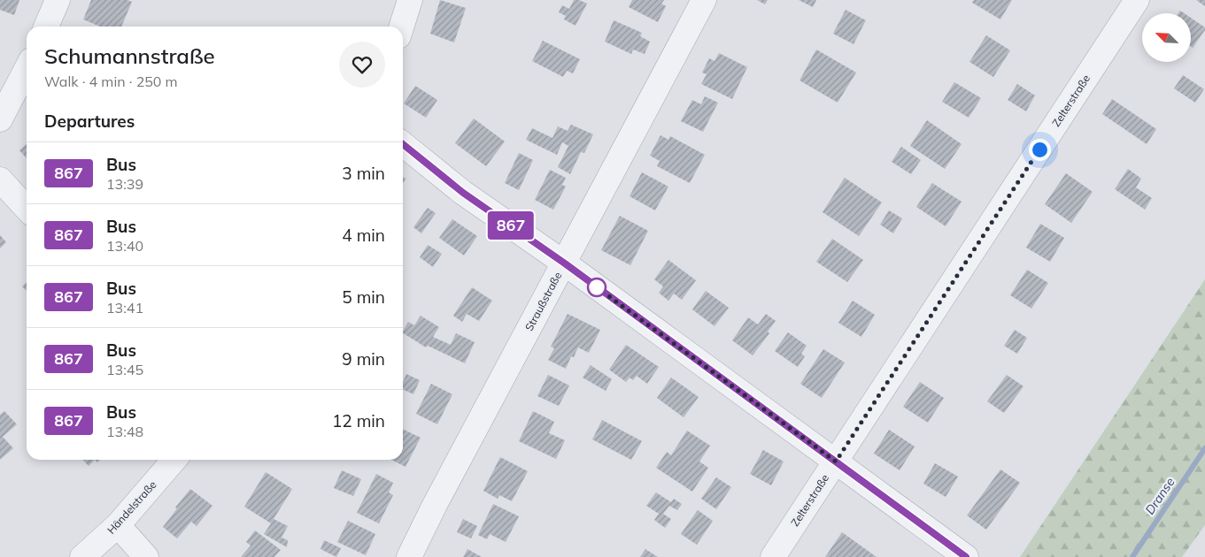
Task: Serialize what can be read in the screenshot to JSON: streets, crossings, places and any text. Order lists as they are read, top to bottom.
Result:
{
  "streets": {
    "street": ["Zelterstraße", "Straußstraße", "Händelstraße"]
  },
  "water": ["Dranse"],
  "lines": ["bus line 867"],
  "north": "top left",
  "page": {
    "on_map": "867",
    "heading": [
      ["Schumannstraße", "Walk · 4 min · 250 m"],
      "Departures"
    ],
    "list": [
      {
        "mark": "867",
        "name": "Bus",
        "note": "13:39",
        "value": "3 min"
      },
      {
        "mark": "867",
        "name": "Bus",
        "note": "13:40",
        "value": "4 min"
      },
      {
        "mark": "867",
        "name": "Bus",
        "note": "13:41",
        "value": "5 min"
      },
      {
        "mark": "867",
        "name": "Bus",
        "note": "13:45",
        "value": "9 min"
      },
      {
        "mark": "867",
        "name": "Bus",
        "note": "13:48",
        "value": "12 min"
      }
    ]
  }
}
